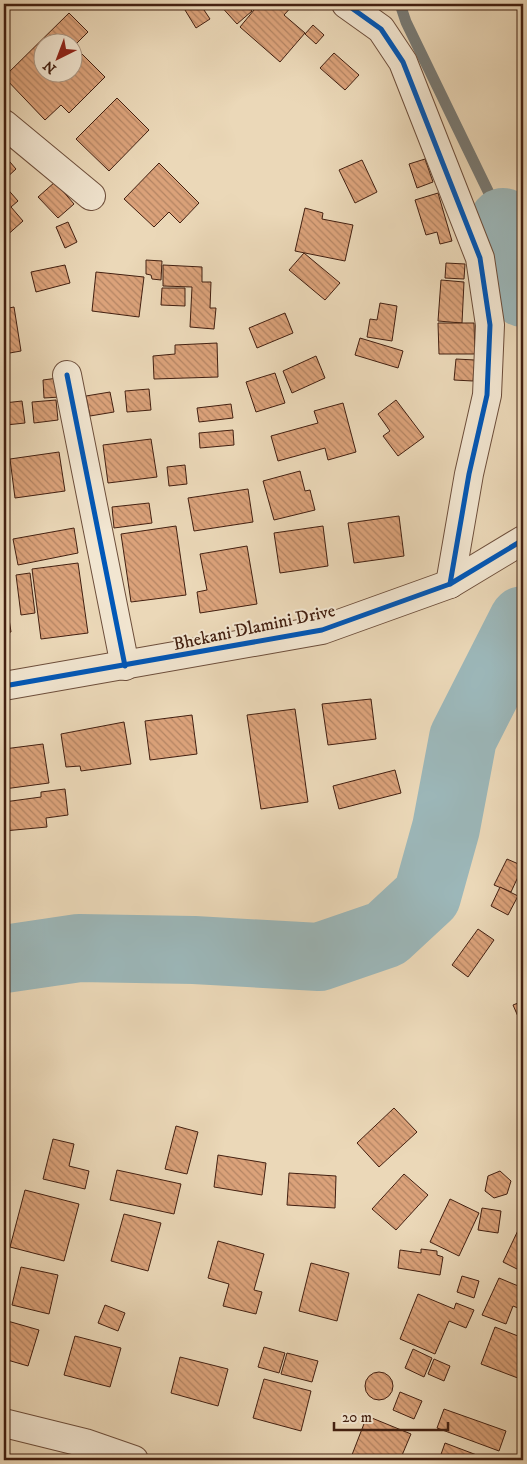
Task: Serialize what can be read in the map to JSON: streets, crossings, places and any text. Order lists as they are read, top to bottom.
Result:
{
  "streets": {
    "street": ["Bhekani Dlamini Drive"]
  },
  "scale_bar": "20 m",
  "north": "bottom left"
}
